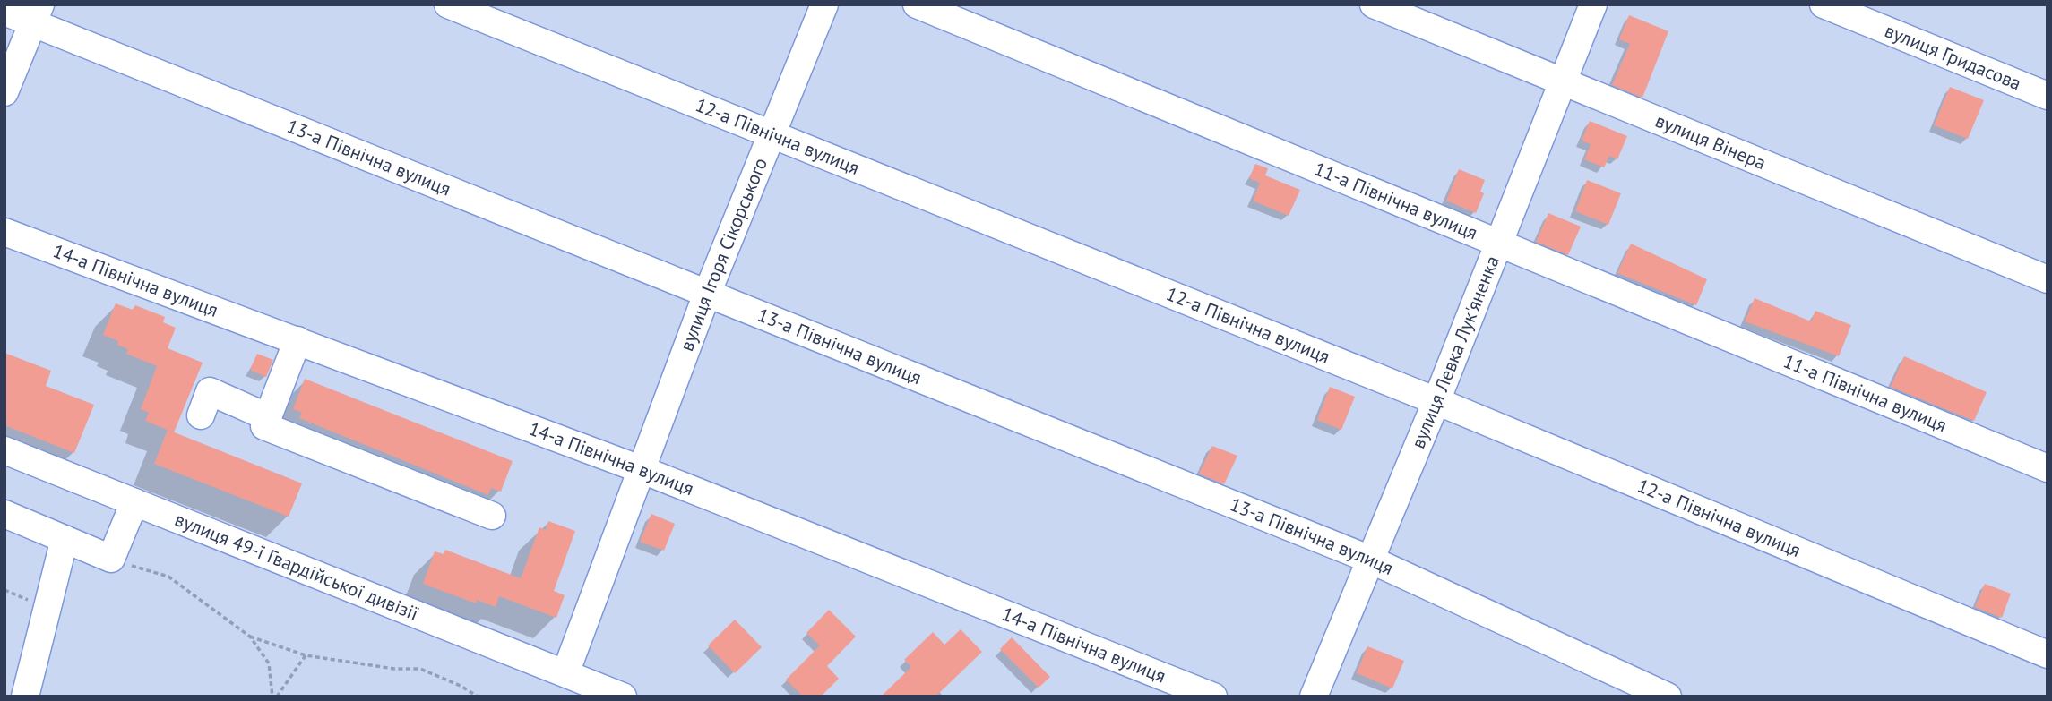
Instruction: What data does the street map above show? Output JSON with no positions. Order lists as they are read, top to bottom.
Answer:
{
  "streets": {
    "street": [
      "вулиця Гридасова",
      "12-а Північна вулиця",
      "вулиця Вінера",
      "13-а Північна вулиця",
      "11-а Північна вулиця",
      "вулиця Ігоря Сікорського",
      "14-а Північна вулиця",
      "вулиця Левка Лук'яненка",
      "вулиця 49-ї Гвардійської дивізії"
    ]
  },
  "crossings": [
    ["12-а Північна вулиця", "вулиця Ігоря Сікорського"],
    ["12-а Північна вулиця", "вулиця Левка Лук'яненка"],
    ["вулиця Вінера", "вулиця Левка Лук'яненка"],
    ["13-а Північна вулиця", "вулиця Ігоря Сікорського"],
    ["13-а Північна вулиця", "вулиця Левка Лук'яненка"],
    ["11-а Північна вулиця", "вулиця Левка Лук'яненка"],
    ["вулиця Ігоря Сікорського", "14-а Північна вулиця"],
    ["вулиця Ігоря Сікорського", "вулиця 49-ї Гвардійської дивізії"]
  ]
}
